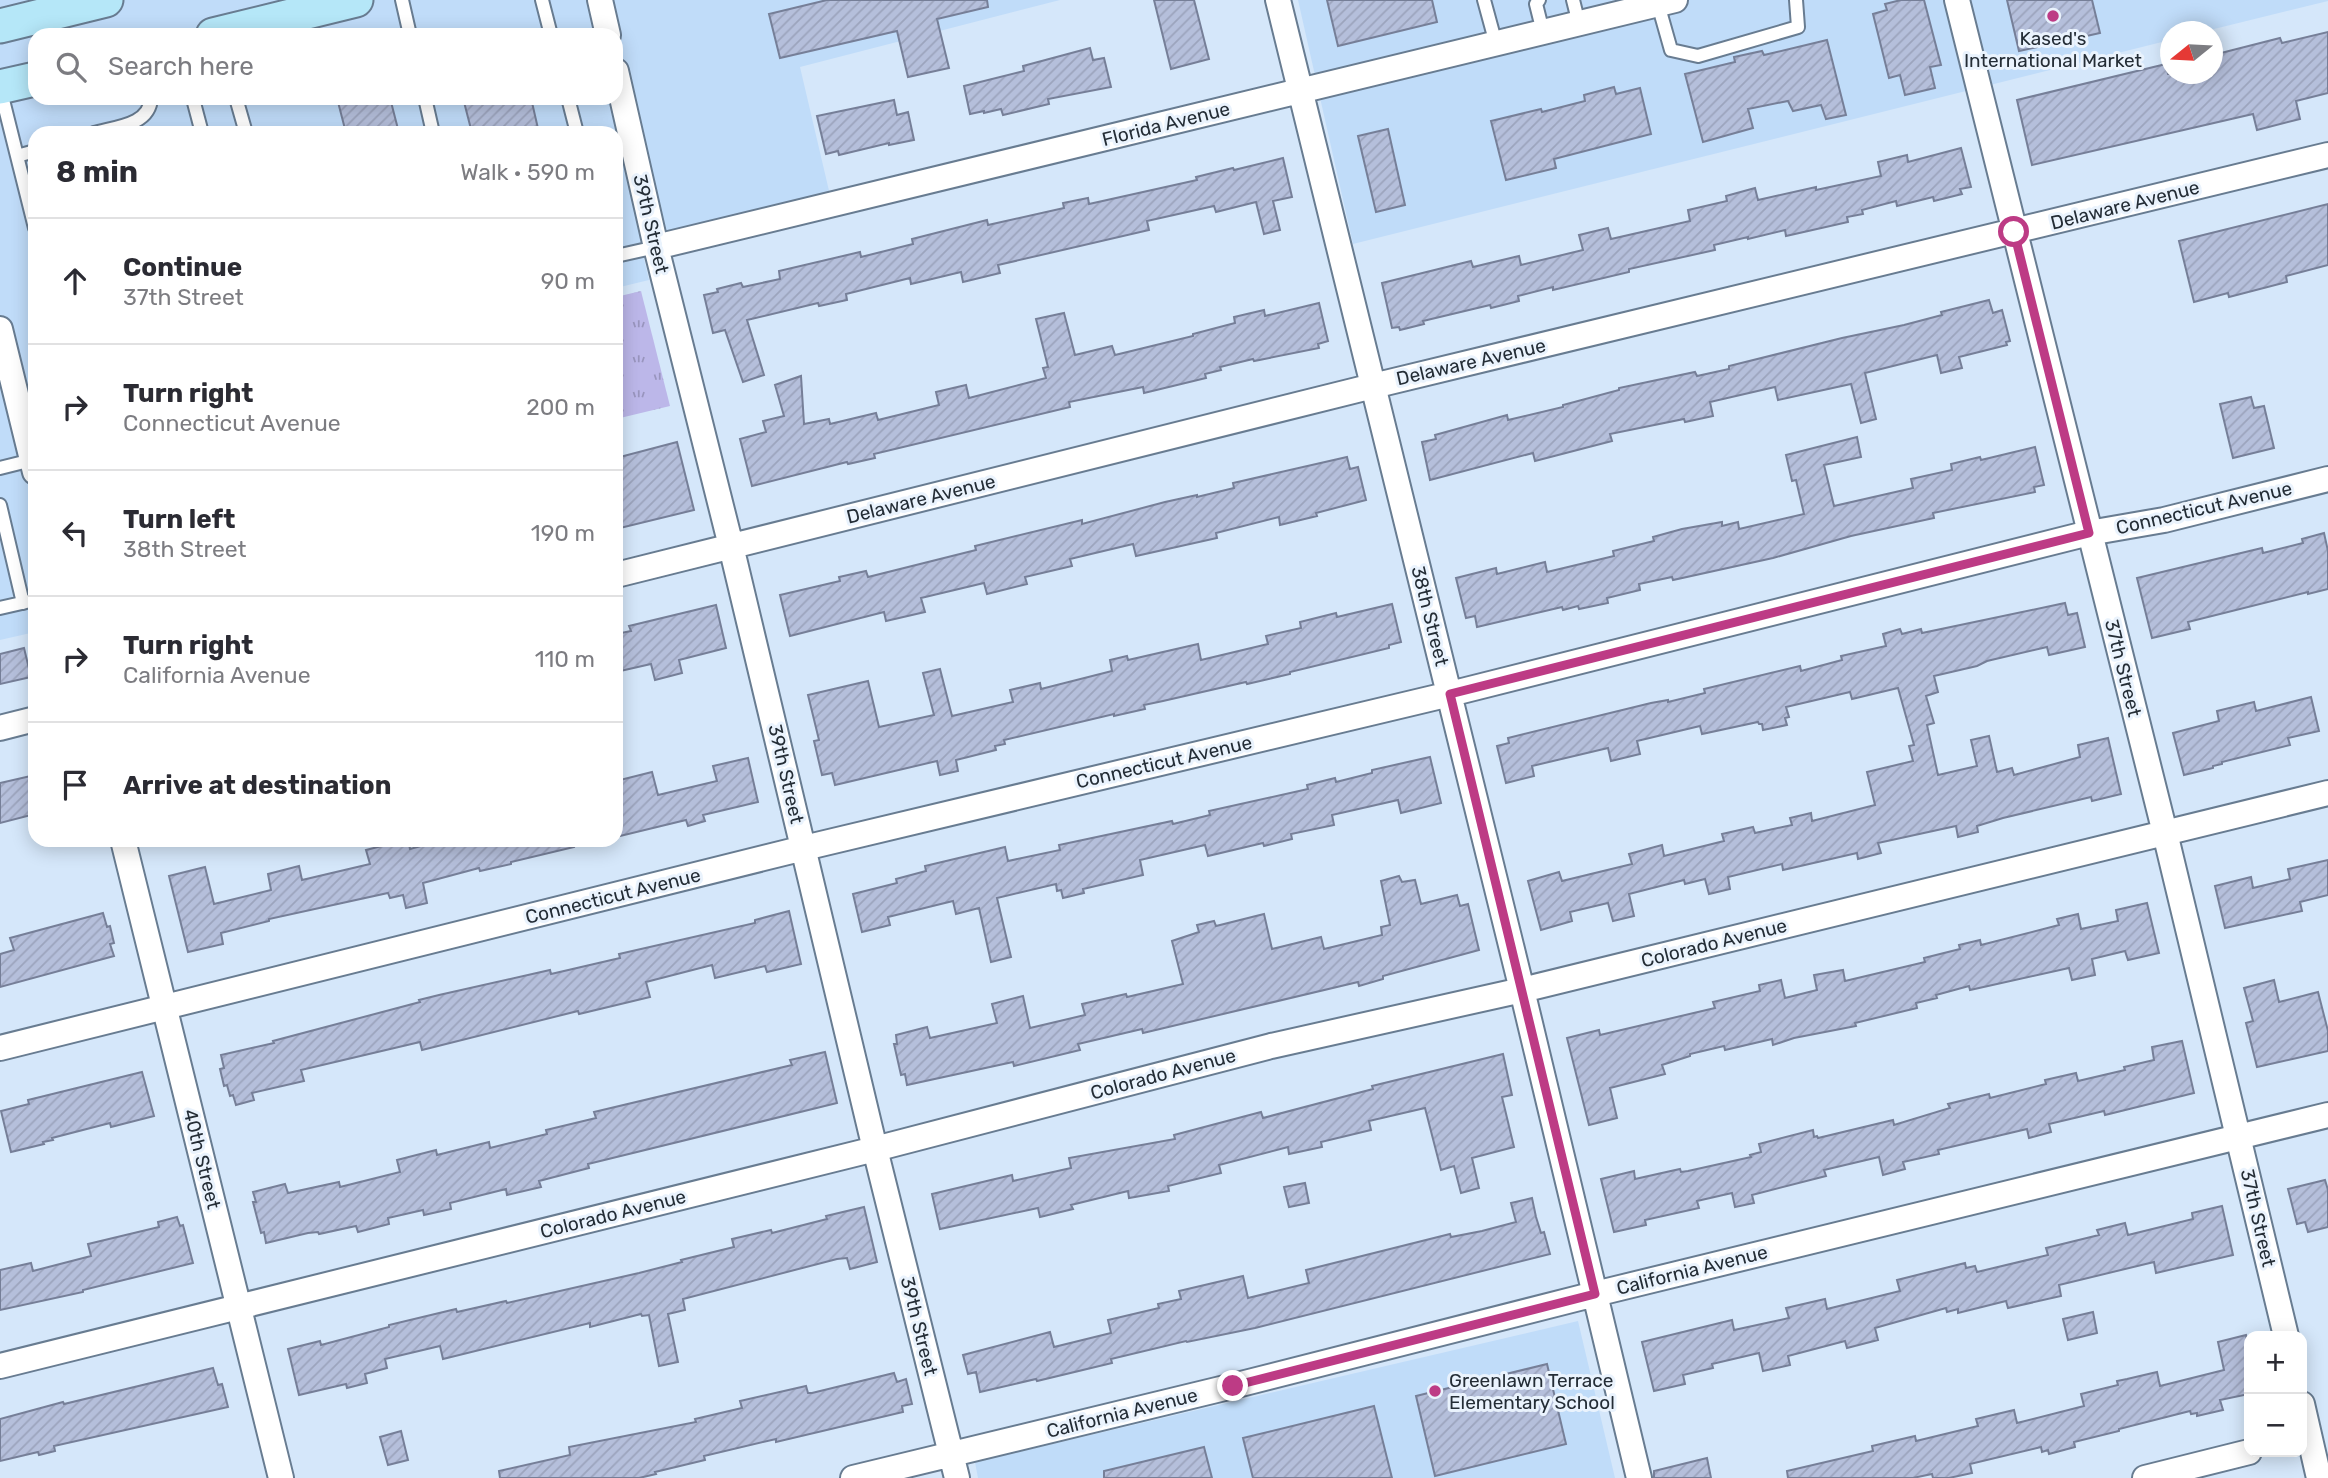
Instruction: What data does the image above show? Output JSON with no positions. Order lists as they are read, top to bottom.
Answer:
{
  "streets": {
    "street": [
      "Florida Avenue",
      "Delaware Avenue",
      "39th Street",
      "Connecticut Avenue",
      "38th Street",
      "37th Street",
      "Colorado Avenue",
      "40th Street",
      "California Avenue"
    ]
  },
  "crossings": [
    ["Florida Avenue", "39th Street"],
    ["Florida Avenue", "38th Street"],
    ["Delaware Avenue", "39th Street"],
    ["Delaware Avenue", "38th Street"],
    ["Delaware Avenue", "37th Street"],
    ["39th Street", "Connecticut Avenue"],
    ["39th Street", "Colorado Avenue"],
    ["39th Street", "California Avenue"],
    ["Connecticut Avenue", "38th Street"],
    ["Connecticut Avenue", "37th Street"],
    ["Connecticut Avenue", "40th Street"],
    ["38th Street", "Colorado Avenue"],
    ["38th Street", "California Avenue"],
    ["37th Street", "Colorado Avenue"],
    ["37th Street", "California Avenue"],
    ["Colorado Avenue", "40th Street"]
  ],
  "places": ["Kased's International Market", "Greenlawn Terrace Elementary School"],
  "north": "left",
  "page": {
    "search": "Search here",
    "heading": ["8 min", "Walk · 590 m"],
    "list": [
      ["Continue", "37th Street", "90 m"],
      ["Turn right", "Connecticut Avenue", "200 m"],
      ["Turn left", "38th Street", "190 m"],
      ["Turn right", "California Avenue", "110 m"],
      "Arrive at destination"
    ],
    "map_buttons": ["+", "−"]
  }
}
